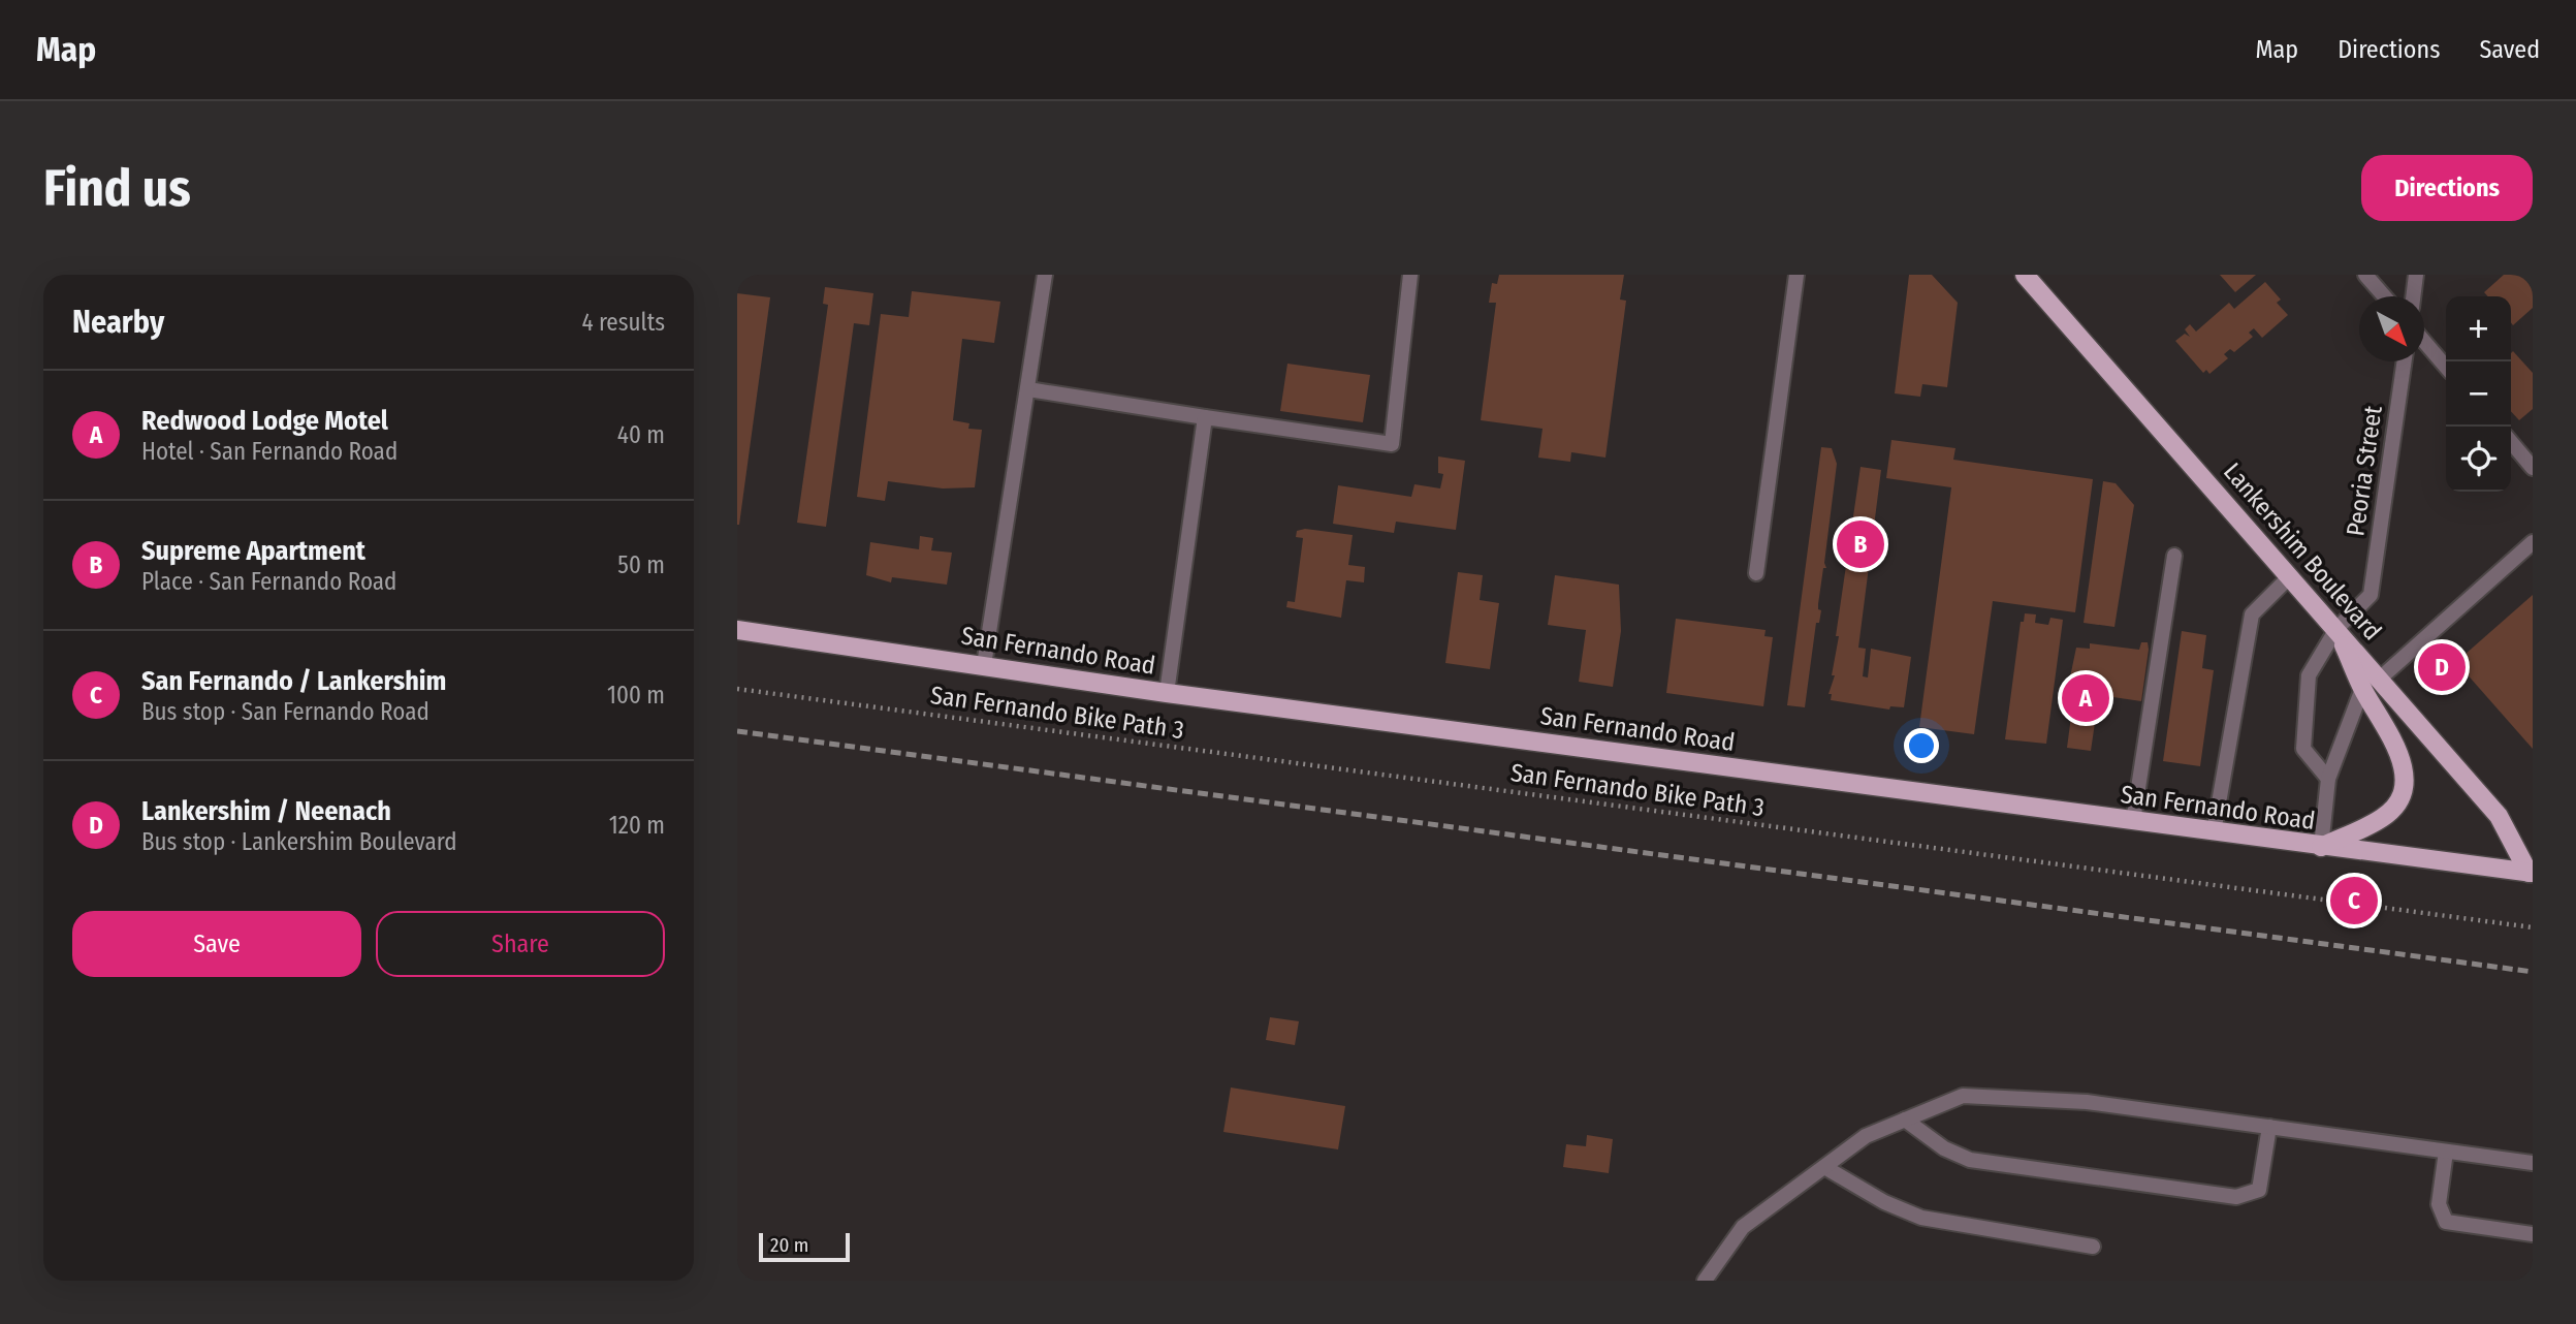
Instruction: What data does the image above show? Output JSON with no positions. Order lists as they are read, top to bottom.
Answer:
{
  "streets": {
    "main road": ["Lankershim Boulevard", "San Fernando Road"],
    "street": ["Peoria Street"],
    "path": ["San Fernando Bike Path 3"]
  },
  "crossings": [
    ["Peoria Street", "Lankershim Boulevard"],
    ["Lankershim Boulevard", "San Fernando Road"]
  ],
  "scale_bar": "20 m",
  "north": "bottom right",
  "page": {
    "header": "Map",
    "nav": ["Map", "Directions", "Saved"],
    "buttons": [
      "Directions",
      ["Save", "Share"]
    ],
    "title": "Find us",
    "heading": ["Nearby", "4 results"],
    "map_buttons": ["+", "−"],
    "list": [
      {
        "mark": "A",
        "name": "Redwood Lodge Motel",
        "note": "Hotel · San Fernando Road",
        "value": "40 m"
      },
      {
        "mark": "B",
        "name": "Supreme Apartment",
        "note": "Place · San Fernando Road",
        "value": "50 m"
      },
      {
        "mark": "C",
        "name": "San Fernando / Lankershim",
        "note": "Bus stop · San Fernando Road",
        "value": "100 m"
      },
      {
        "mark": "D",
        "name": "Lankershim / Neenach",
        "note": "Bus stop · Lankershim Boulevard",
        "value": "120 m"
      }
    ],
    "pins": [
      "B",
      "D",
      "A",
      "C"
    ],
    "scale": "20 m"
  }
}
